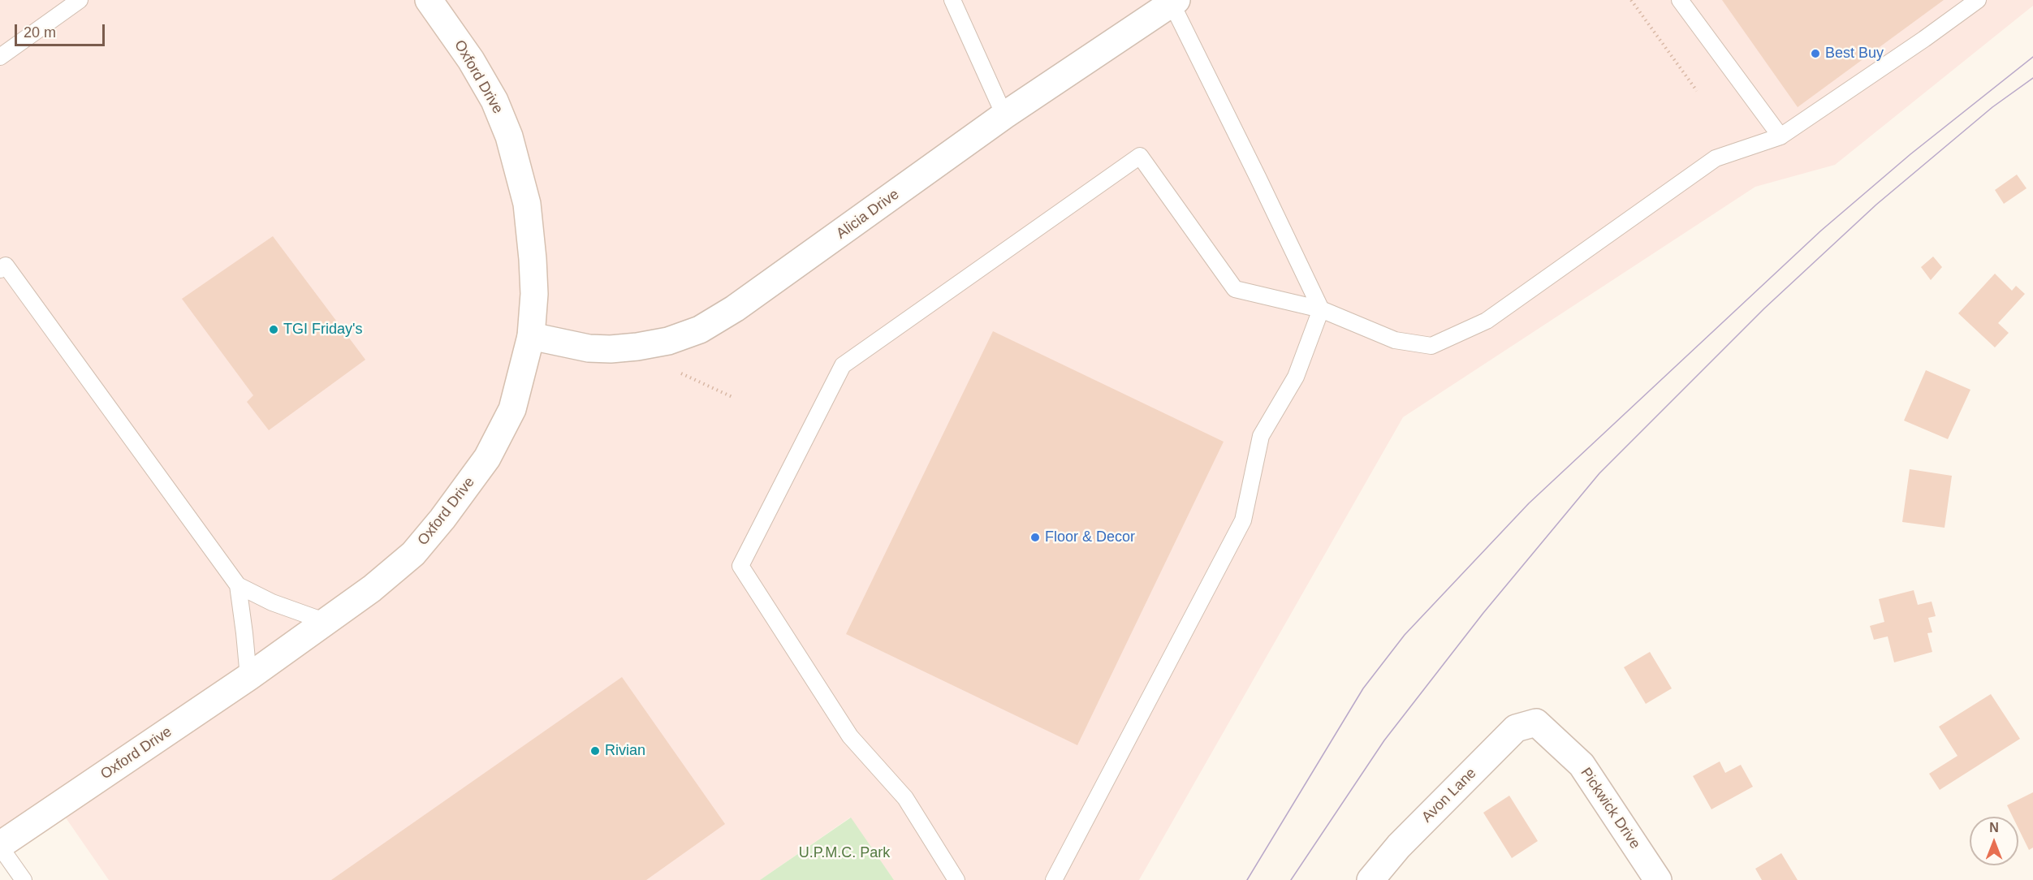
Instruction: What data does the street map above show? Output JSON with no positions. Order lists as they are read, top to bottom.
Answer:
{
  "streets": {
    "street": [
      "Oxford Drive",
      "Alicia Drive",
      "Avon Lane",
      "Pickwick Drive"
    ]
  },
  "crossings": [
    ["Oxford Drive", "Alicia Drive"],
    ["Avon Lane", "Pickwick Drive"]
  ],
  "parks": ["U.P.M.C. Park"],
  "places": [
    "Best Buy",
    "TGI Friday's",
    "Floor & Decor",
    "Rivian"
  ],
  "scale_bar": "20 m",
  "north": "top"
}
